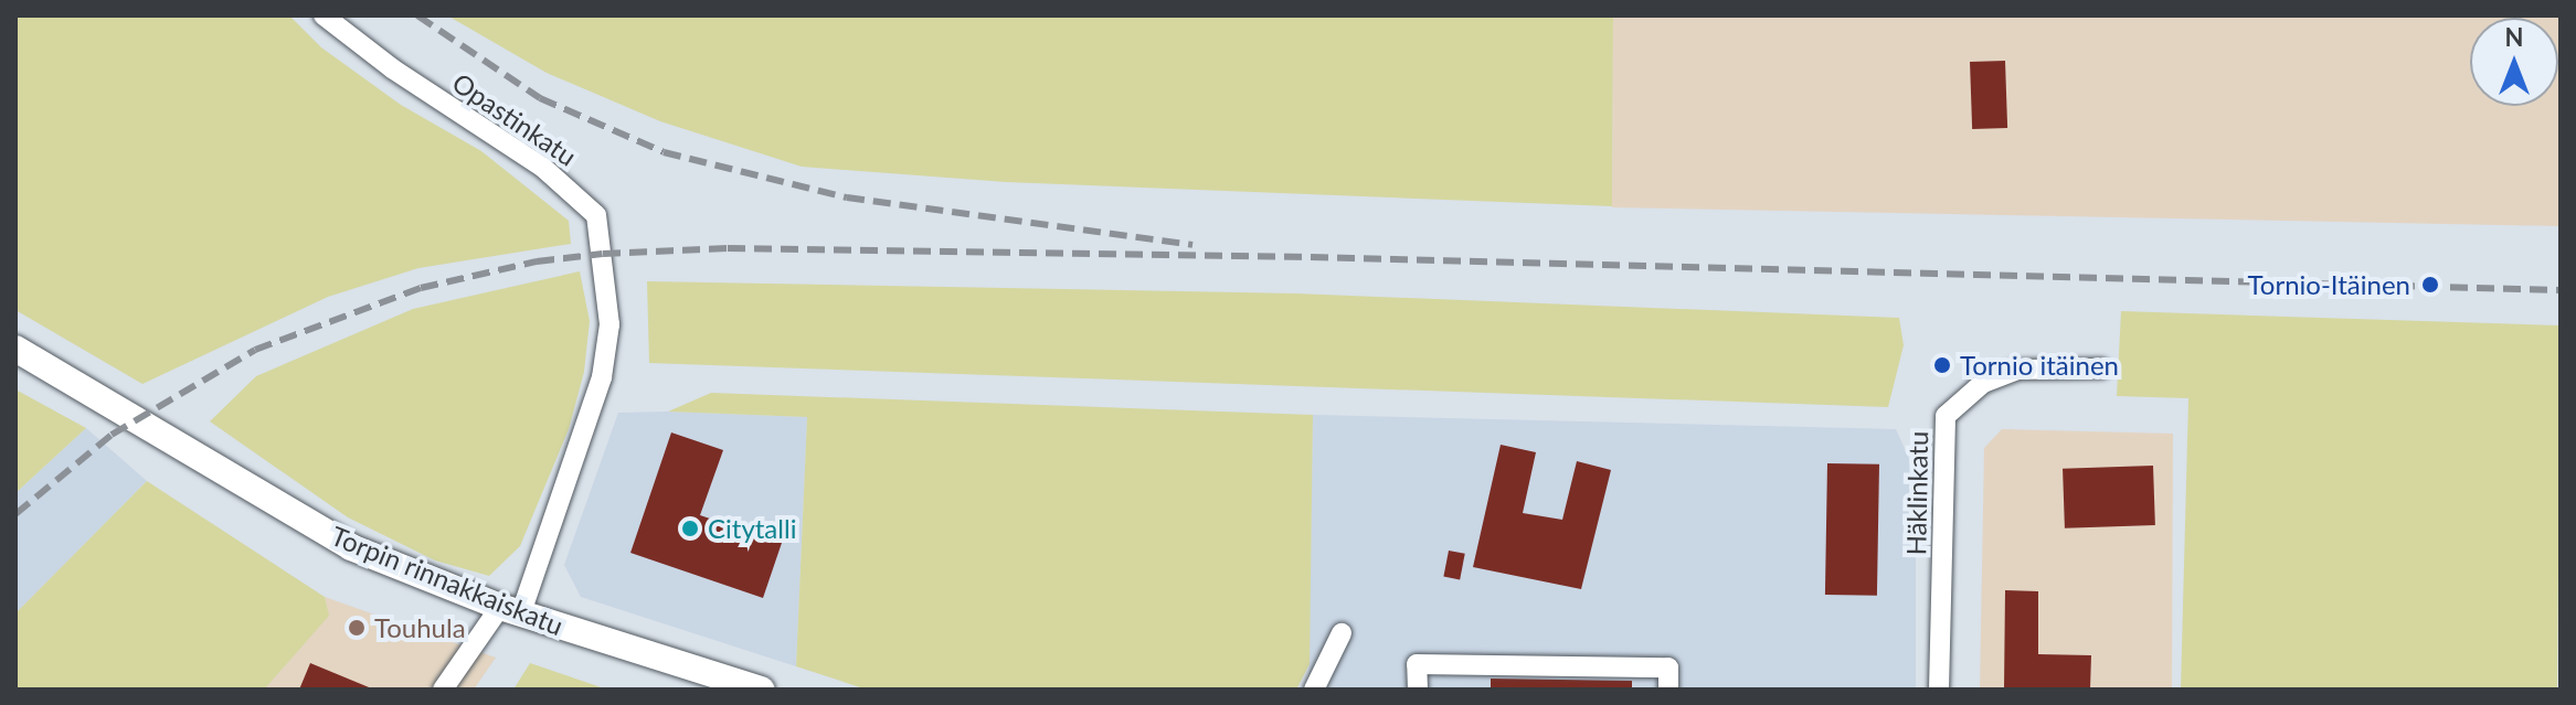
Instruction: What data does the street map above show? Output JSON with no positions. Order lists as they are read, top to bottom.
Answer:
{
  "streets": {
    "main road": ["Torpin rinnakkaiskatu"],
    "street": ["Opastinkatu", "Häklinkatu"]
  },
  "crossings": [
    ["Opastinkatu", "Torpin rinnakkaiskatu"]
  ],
  "places": [
    "Tornio-Itäinen",
    "Tornio itäinen",
    "Citytalli",
    "Touhula"
  ],
  "north": "top"
}
